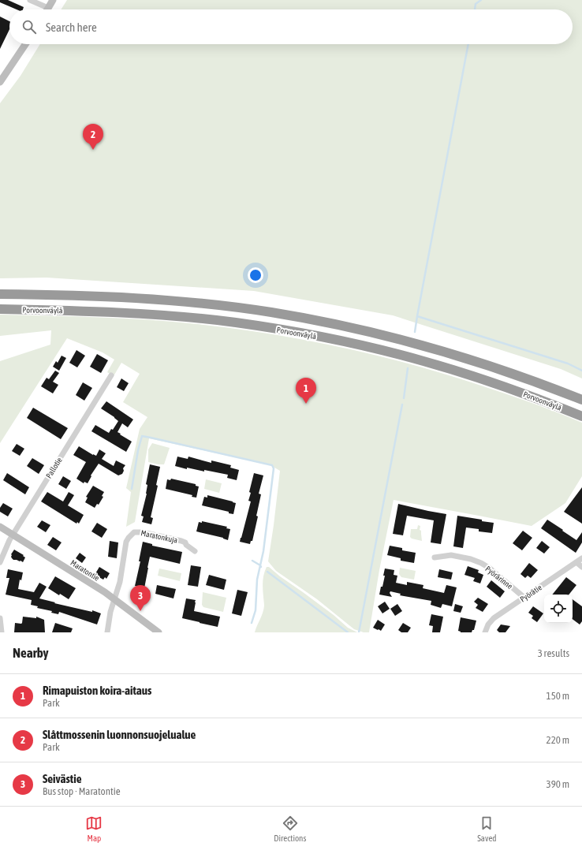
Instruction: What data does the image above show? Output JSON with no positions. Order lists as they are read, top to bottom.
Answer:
{
  "streets": {
    "highway": ["Porvoonväylä"],
    "main road": ["Maratontie"],
    "street": [
      "Pallotie",
      "Maratonkuja",
      "Pyörärinne",
      "Pyörätie"
    ]
  },
  "crossings": [
    ["Pallotie", "Maratontie"],
    ["Maratonkuja", "Maratontie"],
    ["Pyörärinne", "Pyörätie"]
  ],
  "page": {
    "search": "Search here",
    "pins": ["2", "1", "3"],
    "heading": ["Nearby", "3 results"],
    "list": [
      {
        "mark": "1",
        "name": "Rimapuiston koira-aitaus",
        "note": "Park",
        "value": "150 m"
      },
      {
        "mark": "2",
        "name": "Slåttmossenin luonnonsuojelualue",
        "note": "Park",
        "value": "220 m"
      },
      {
        "mark": "3",
        "name": "Seivästie",
        "note": "Bus stop · Maratontie",
        "value": "390 m"
      }
    ],
    "nav": ["Map", "Directions", "Saved"]
  }
}
